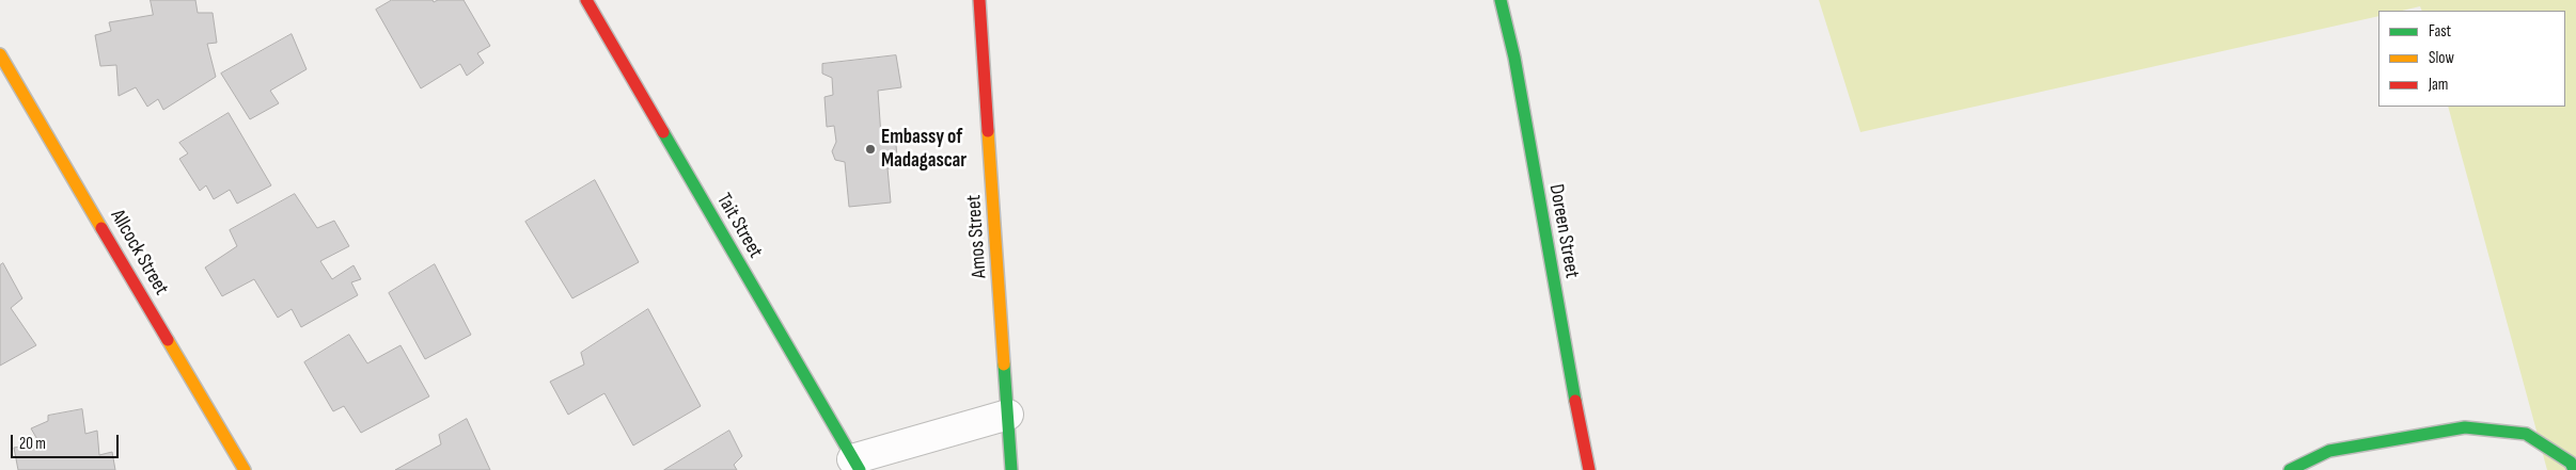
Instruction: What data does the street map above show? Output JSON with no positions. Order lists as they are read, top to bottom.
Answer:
{
  "streets": {
    "street": [
      "Tait Street",
      "Doreen Street",
      "Amos Street",
      "Allcock Street"
    ]
  },
  "places": ["Embassy of Madagascar"],
  "legend": ["Fast", "Slow", "Jam"],
  "scale_bar": "20 m"
}
